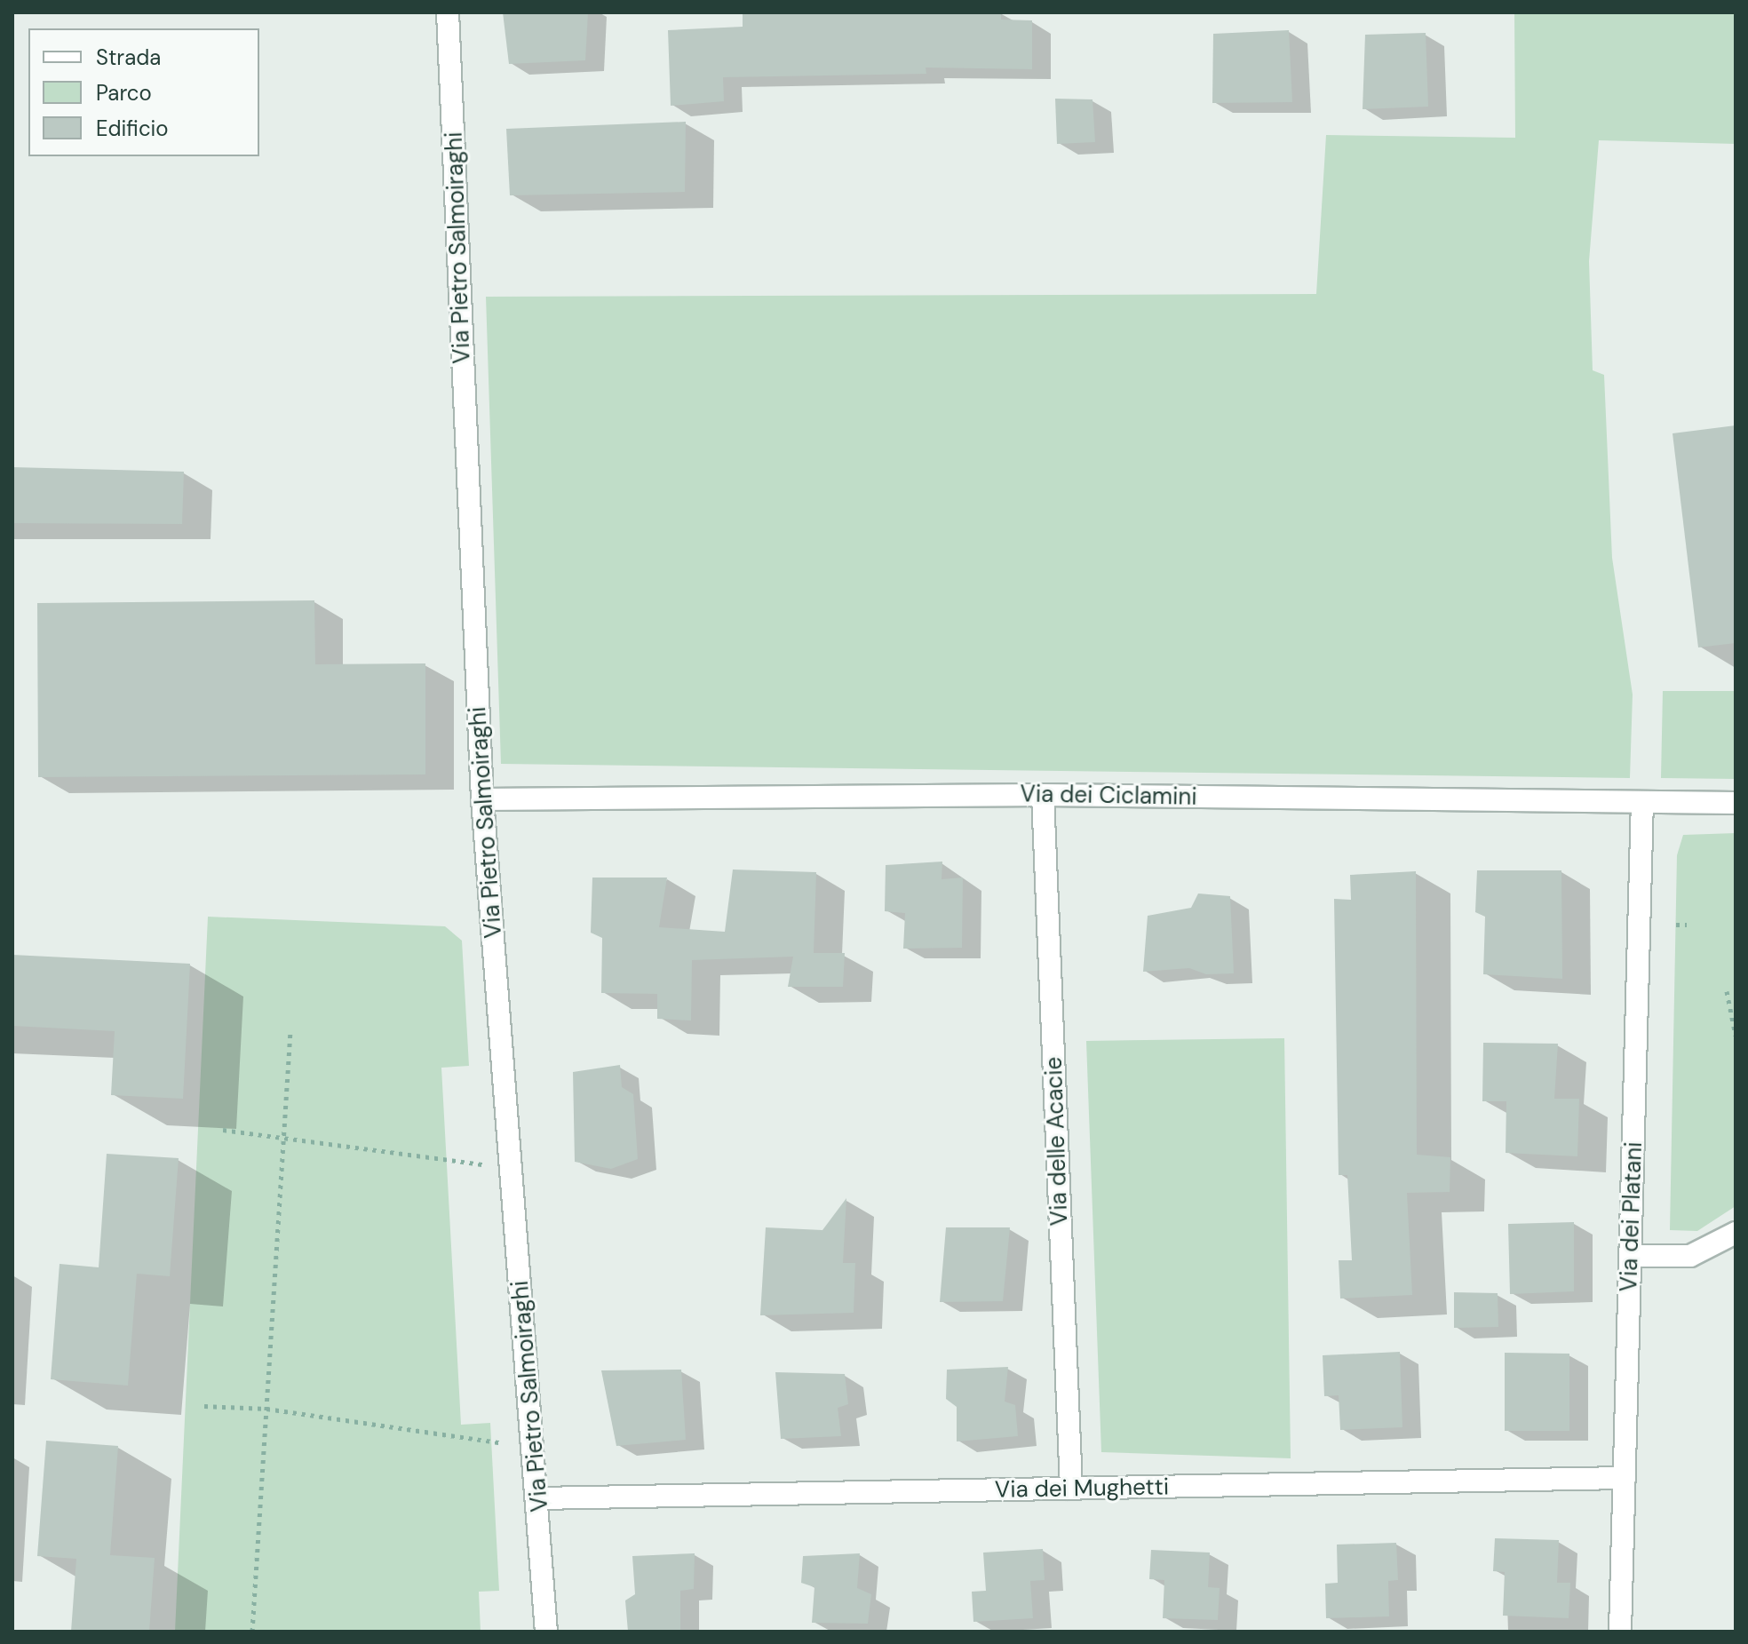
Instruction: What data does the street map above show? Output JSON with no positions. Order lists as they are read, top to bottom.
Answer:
{
  "streets": {
    "street": [
      "Via Pietro Salmoiraghi",
      "Via dei Ciclamini",
      "Via delle Acacie",
      "Via dei Platani",
      "Via dei Mughetti"
    ]
  },
  "crossings": [
    ["Via Pietro Salmoiraghi", "Via dei Ciclamini"],
    ["Via Pietro Salmoiraghi", "Via dei Mughetti"],
    ["Via dei Ciclamini", "Via delle Acacie"],
    ["Via dei Ciclamini", "Via dei Platani"],
    ["Via delle Acacie", "Via dei Mughetti"],
    ["Via dei Platani", "Via dei Mughetti"]
  ],
  "legend": ["Strada", "Parco", "Edificio"]
}
